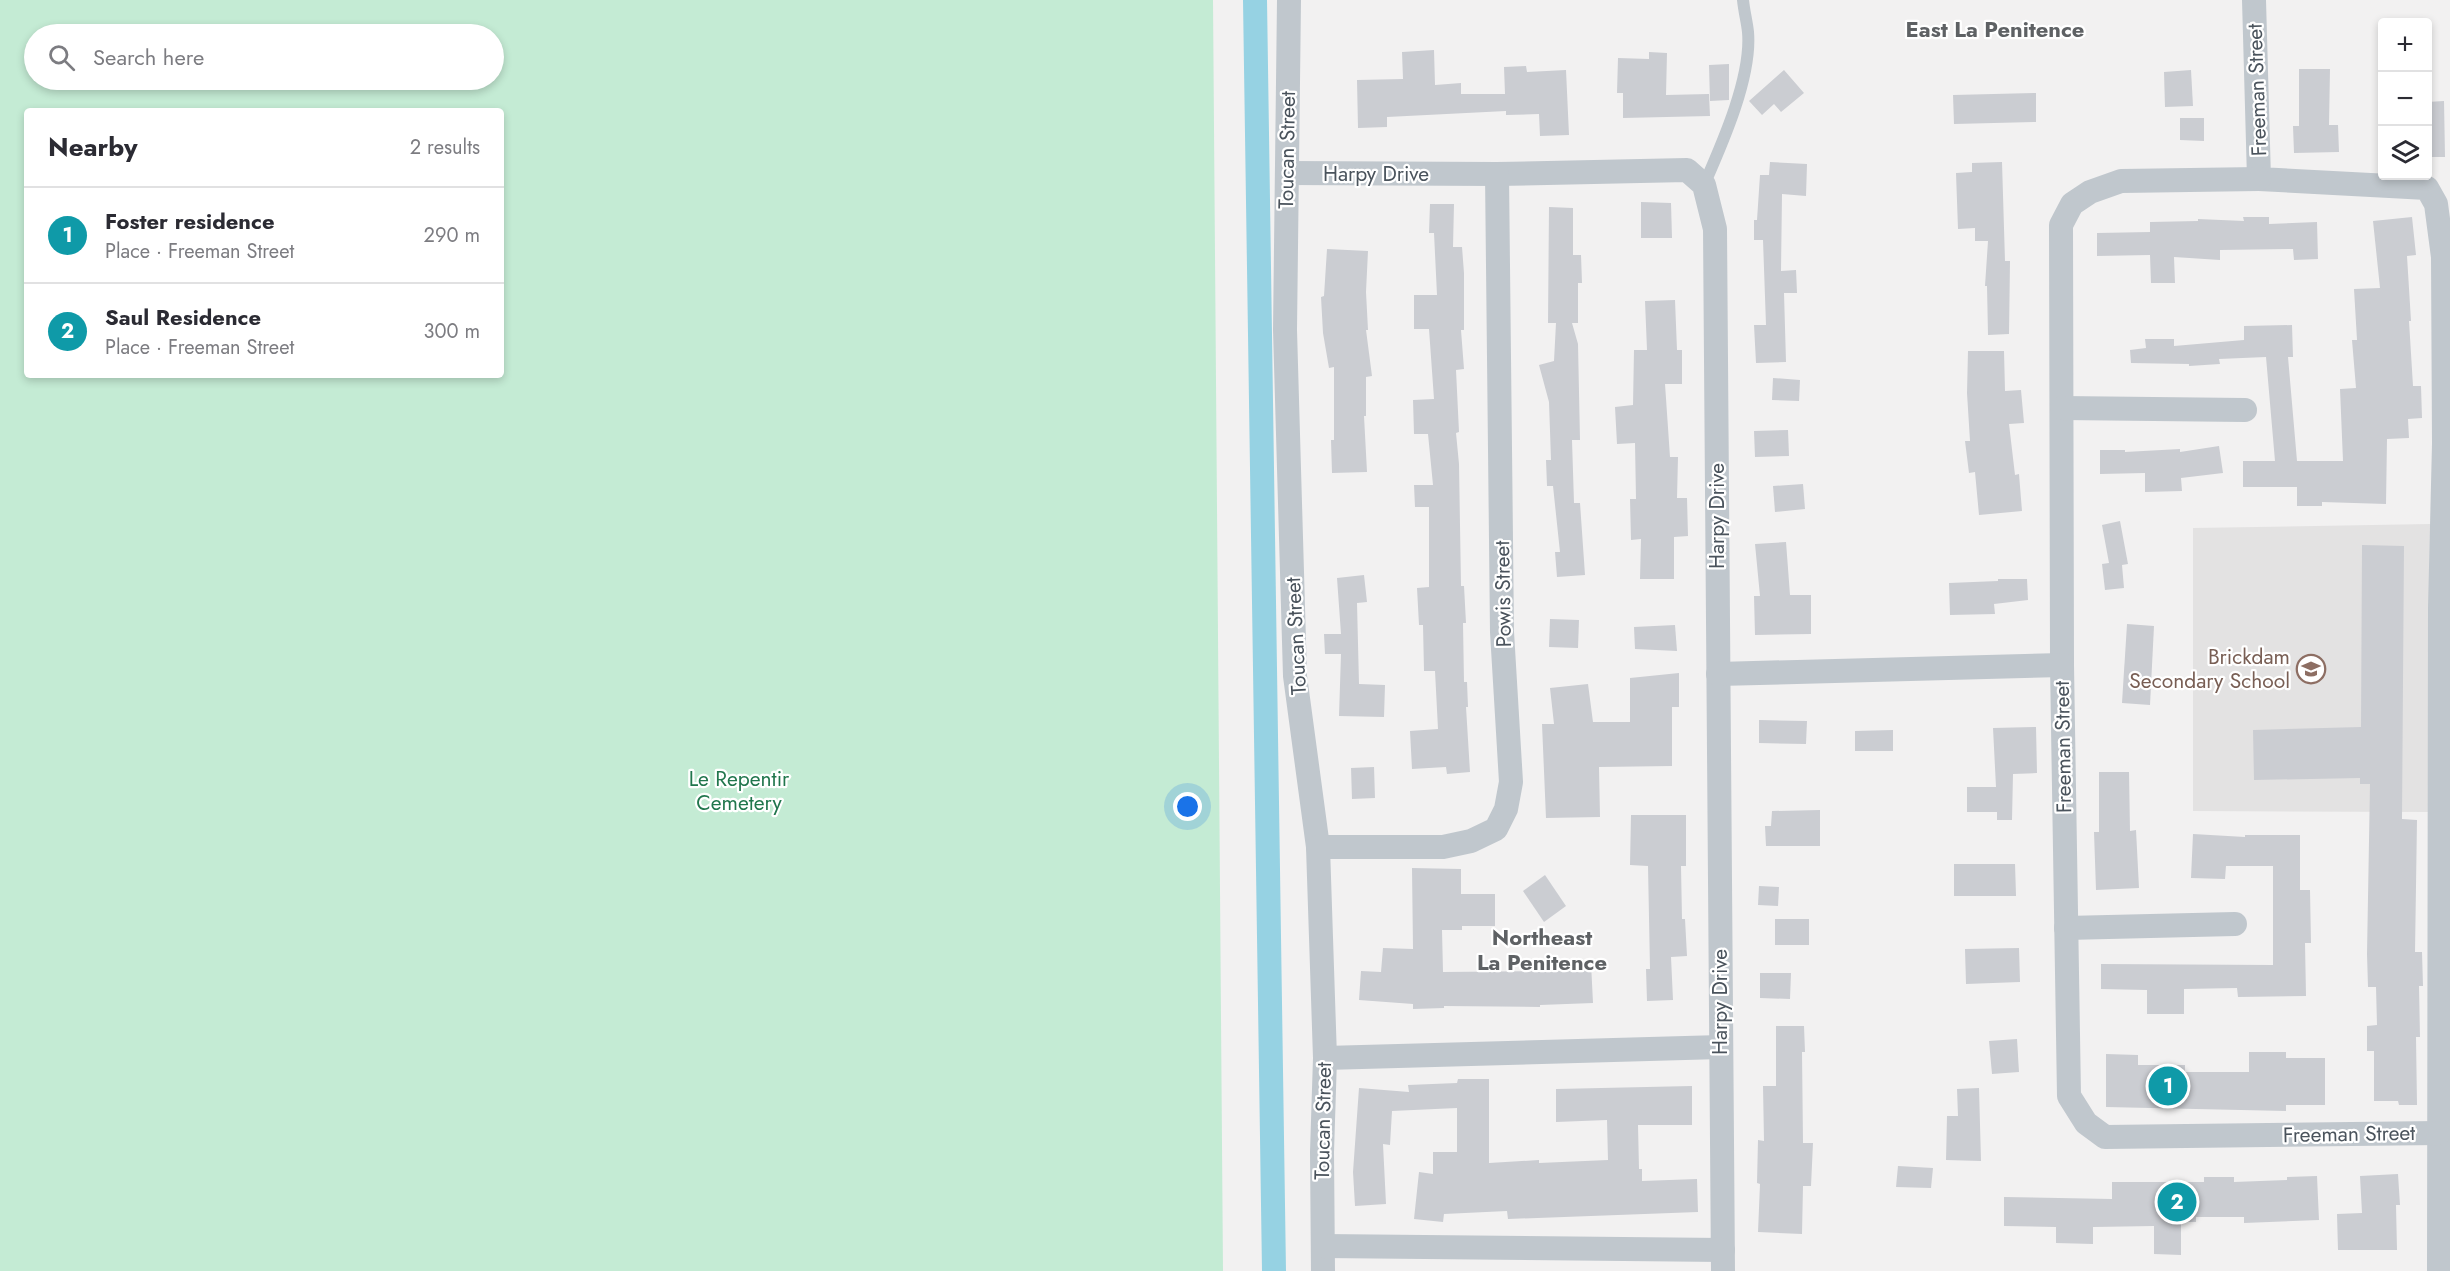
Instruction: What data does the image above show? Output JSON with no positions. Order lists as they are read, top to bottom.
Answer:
{
  "streets": {
    "street": [
      "Freeman Street",
      "Toucan Street",
      "Harpy Drive",
      "Powis Street"
    ]
  },
  "crossings": [
    ["Toucan Street", "Harpy Drive"],
    ["Toucan Street", "Powis Street"],
    ["Harpy Drive", "Powis Street"]
  ],
  "districts": ["East La Penitence", "Northeast La Penitence"],
  "parks": ["Le Repentir Cemetery"],
  "places": {
    "school or university": ["Brickdam Secondary School"]
  },
  "page": {
    "map_buttons": ["+", "−"],
    "search": "Search here",
    "heading": ["Nearby", "2 results"],
    "list": [
      {
        "mark": "1",
        "name": "Foster residence",
        "note": "Place · Freeman Street",
        "value": "290 m"
      },
      {
        "mark": "2",
        "name": "Saul Residence",
        "note": "Place · Freeman Street",
        "value": "300 m"
      }
    ],
    "pins": ["1", "2"]
  }
}
